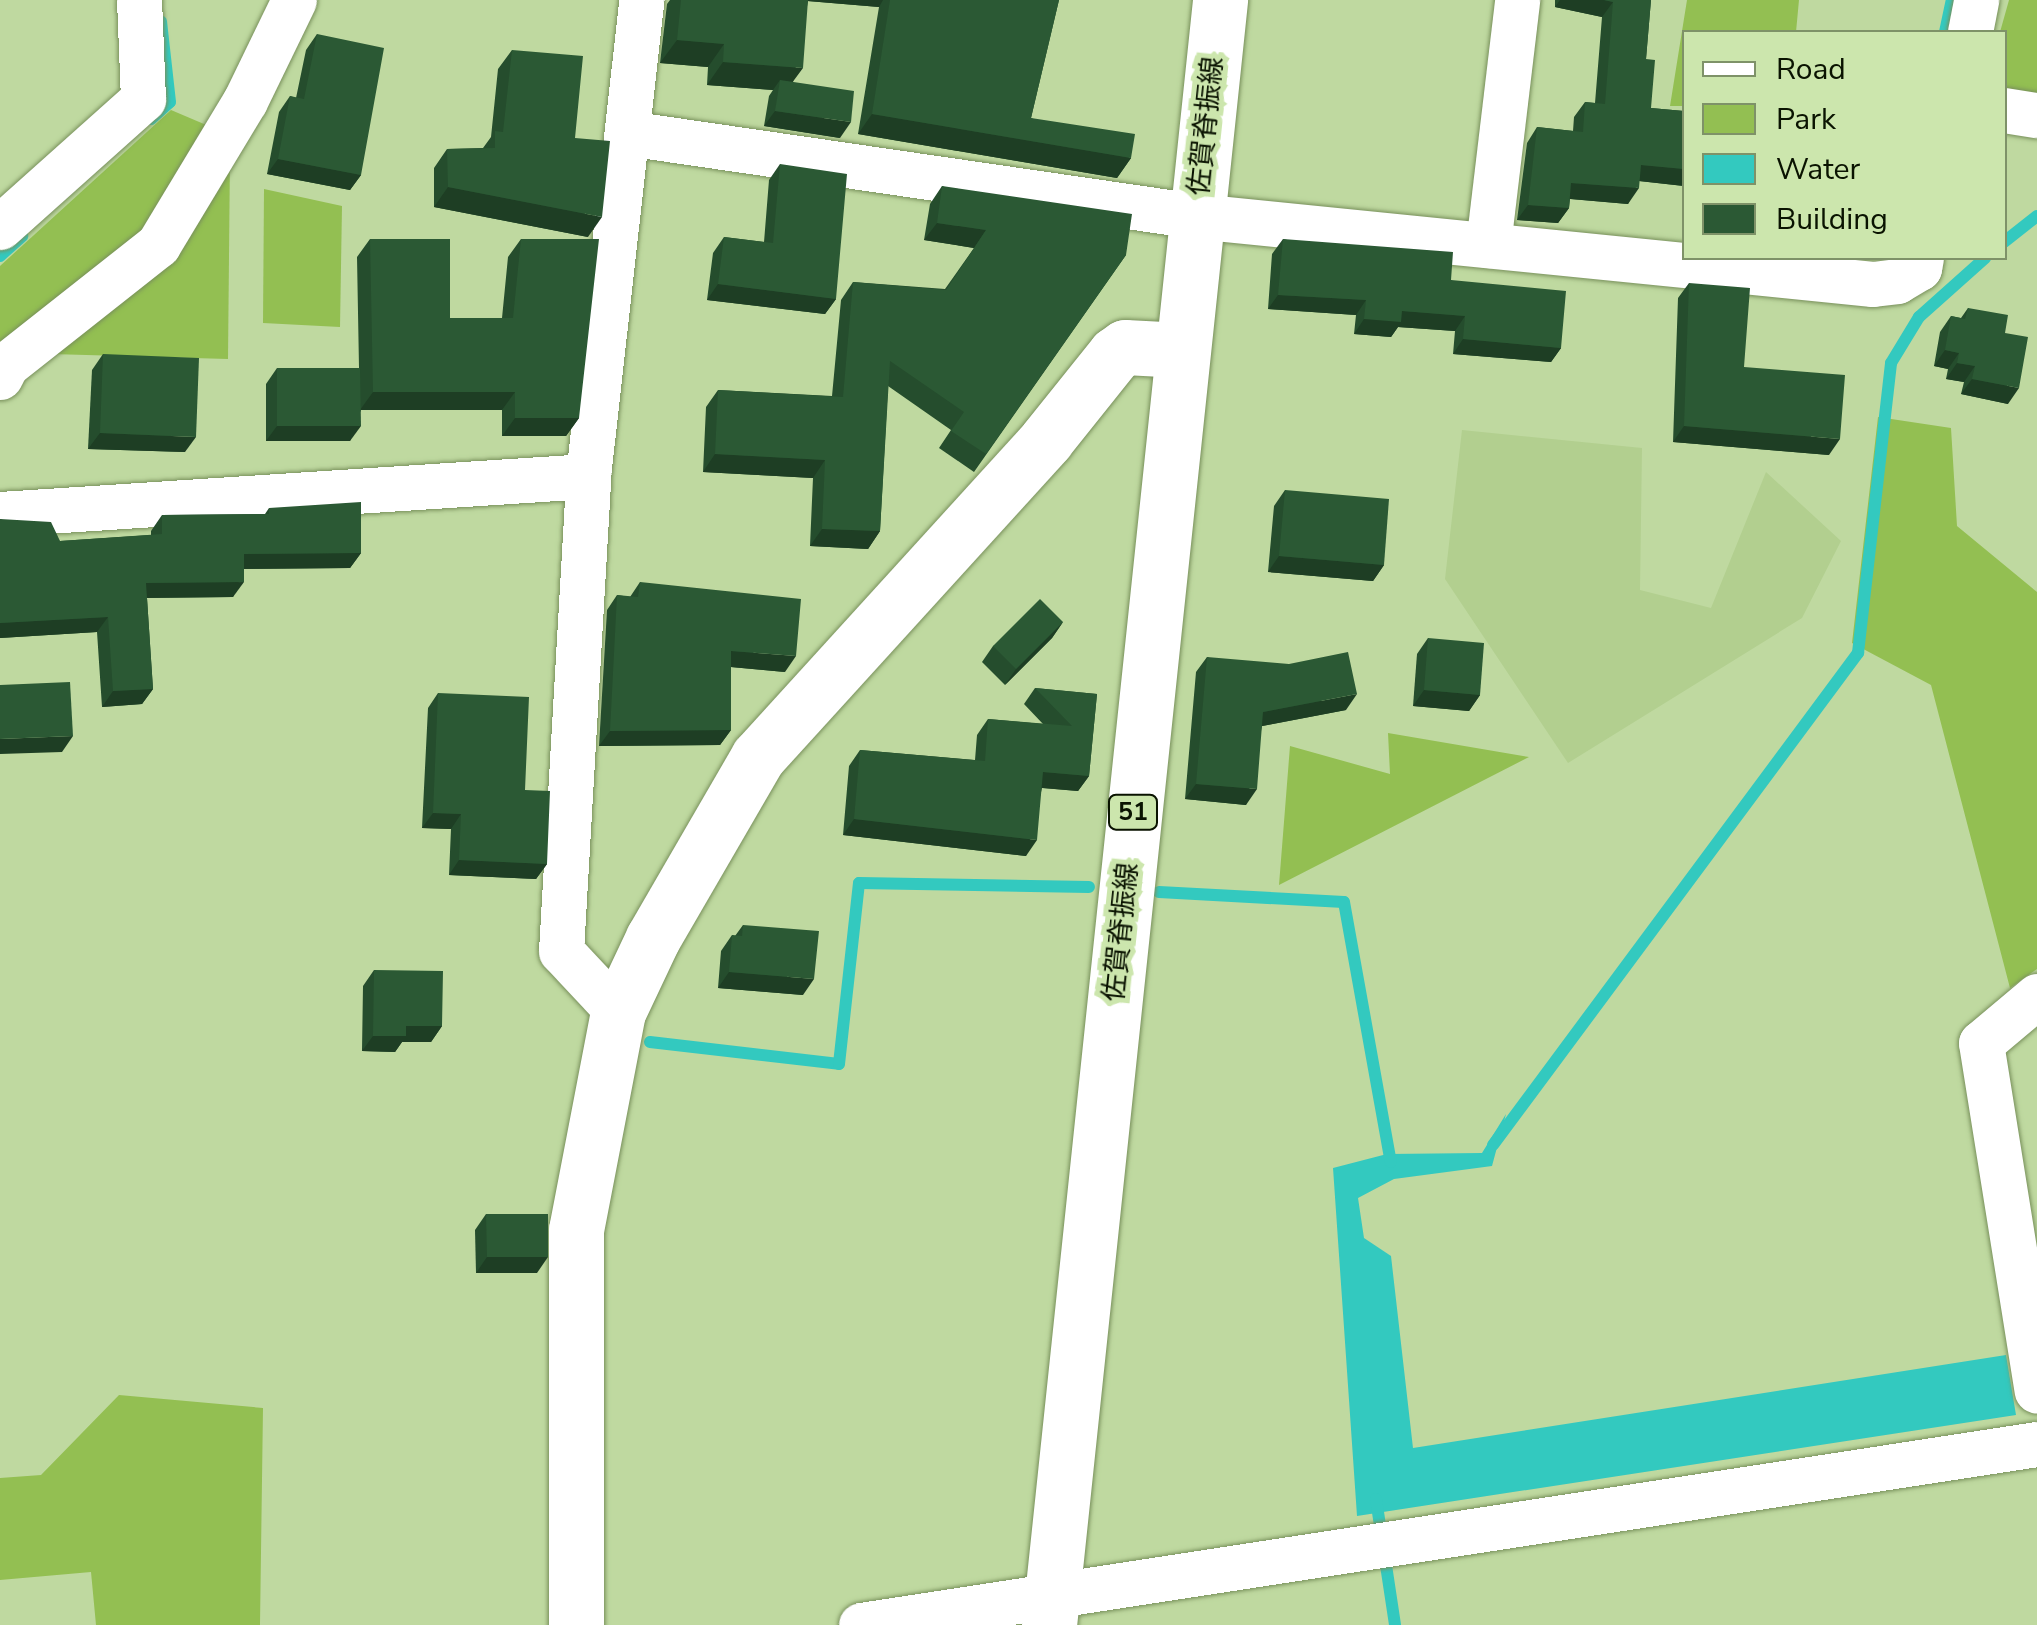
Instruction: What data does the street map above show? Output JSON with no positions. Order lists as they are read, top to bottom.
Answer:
{
  "streets": {
    "main road": ["佐賀脊振線", "51"]
  },
  "legend": [
    "Road",
    "Park",
    "Water",
    "Building"
  ]
}
